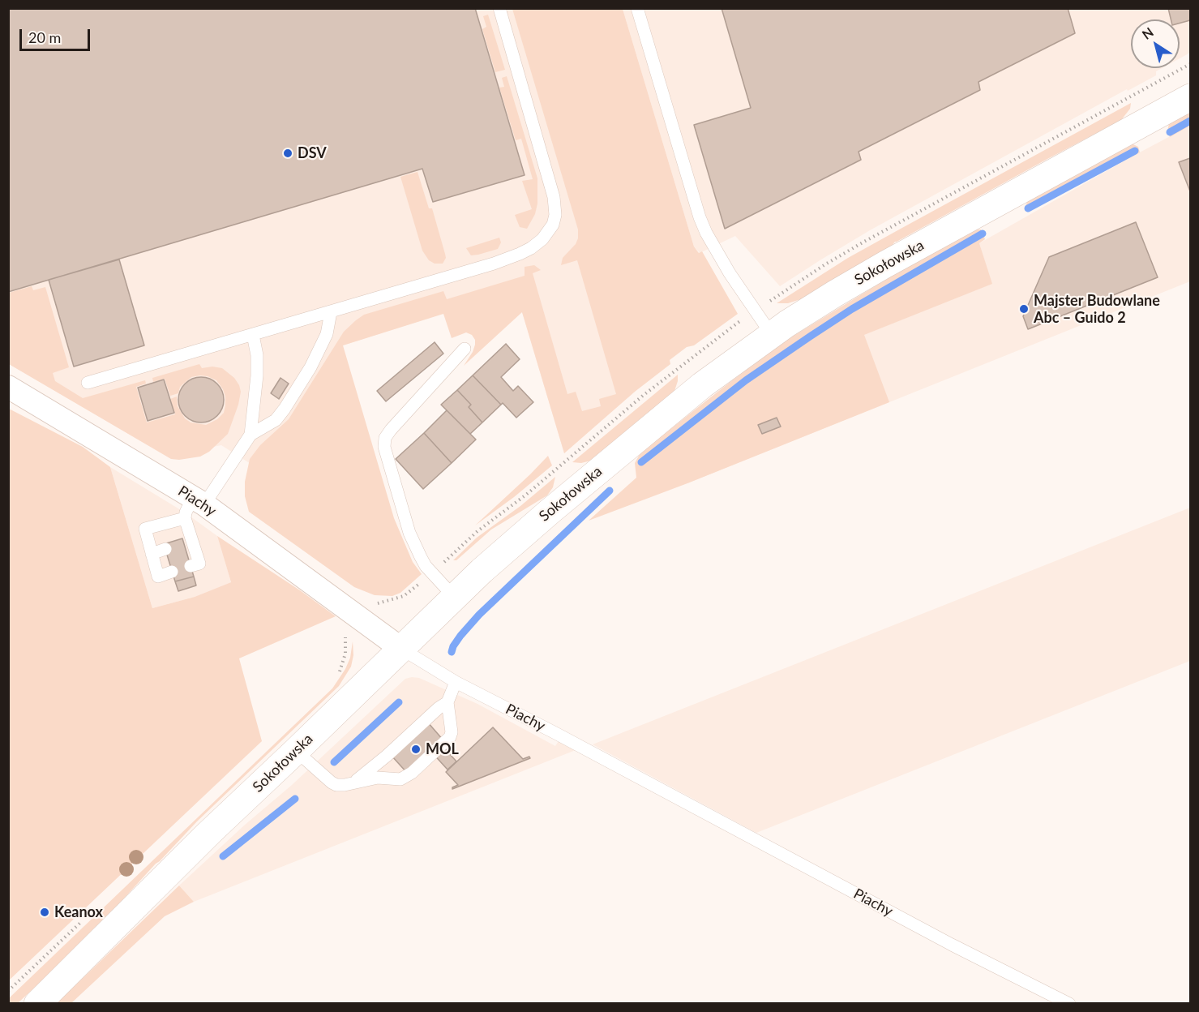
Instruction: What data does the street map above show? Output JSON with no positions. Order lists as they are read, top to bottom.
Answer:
{
  "streets": {
    "street": ["Sokołowska", "Piachy"]
  },
  "crossings": [
    ["Sokołowska", "Piachy"]
  ],
  "places": [
    "DSV",
    "Majster Budowlane Abc – Guido 2",
    "MOL",
    "Keanox"
  ],
  "scale_bar": "20 m",
  "north": "top left"
}
